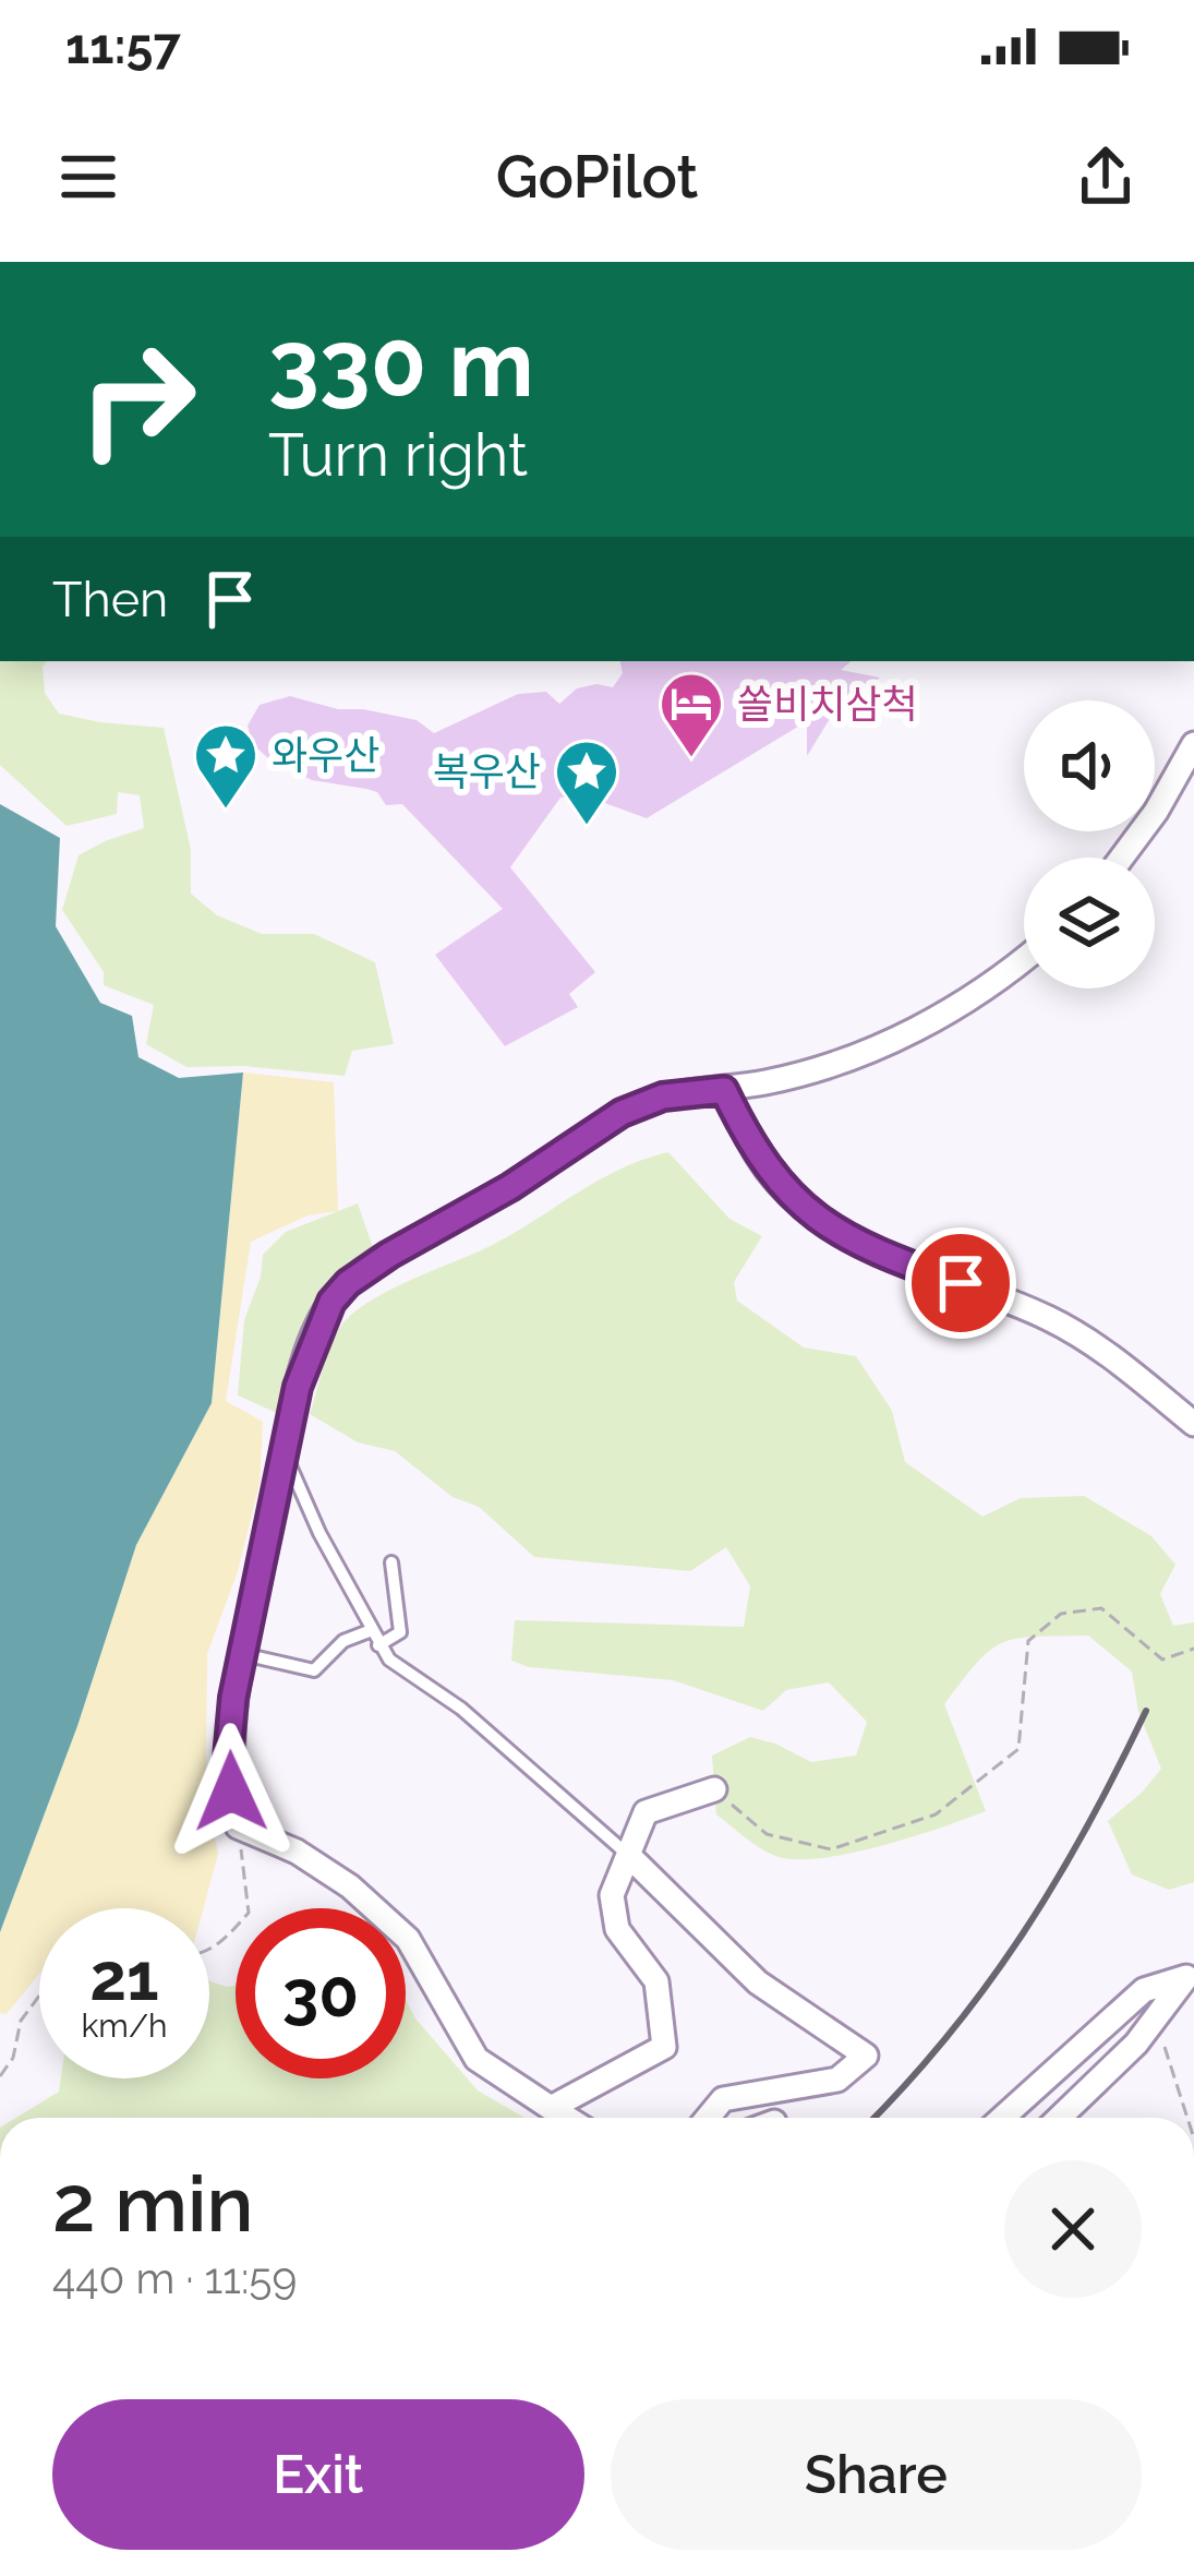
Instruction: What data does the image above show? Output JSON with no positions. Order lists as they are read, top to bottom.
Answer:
{
  "places": {
    "hotel": ["쏠비치삼척"],
    "place": ["와우산", "복우산"]
  },
  "page": {
    "status": "11:57",
    "header": "GoPilot",
    "turn": ["330 m", "Turn right"],
    "then": "Then",
    "speed": "21 km/h",
    "limit": "30",
    "heading": ["2 min", "440 m · 11:59"],
    "buttons": ["Exit", "Share"]
  }
}
